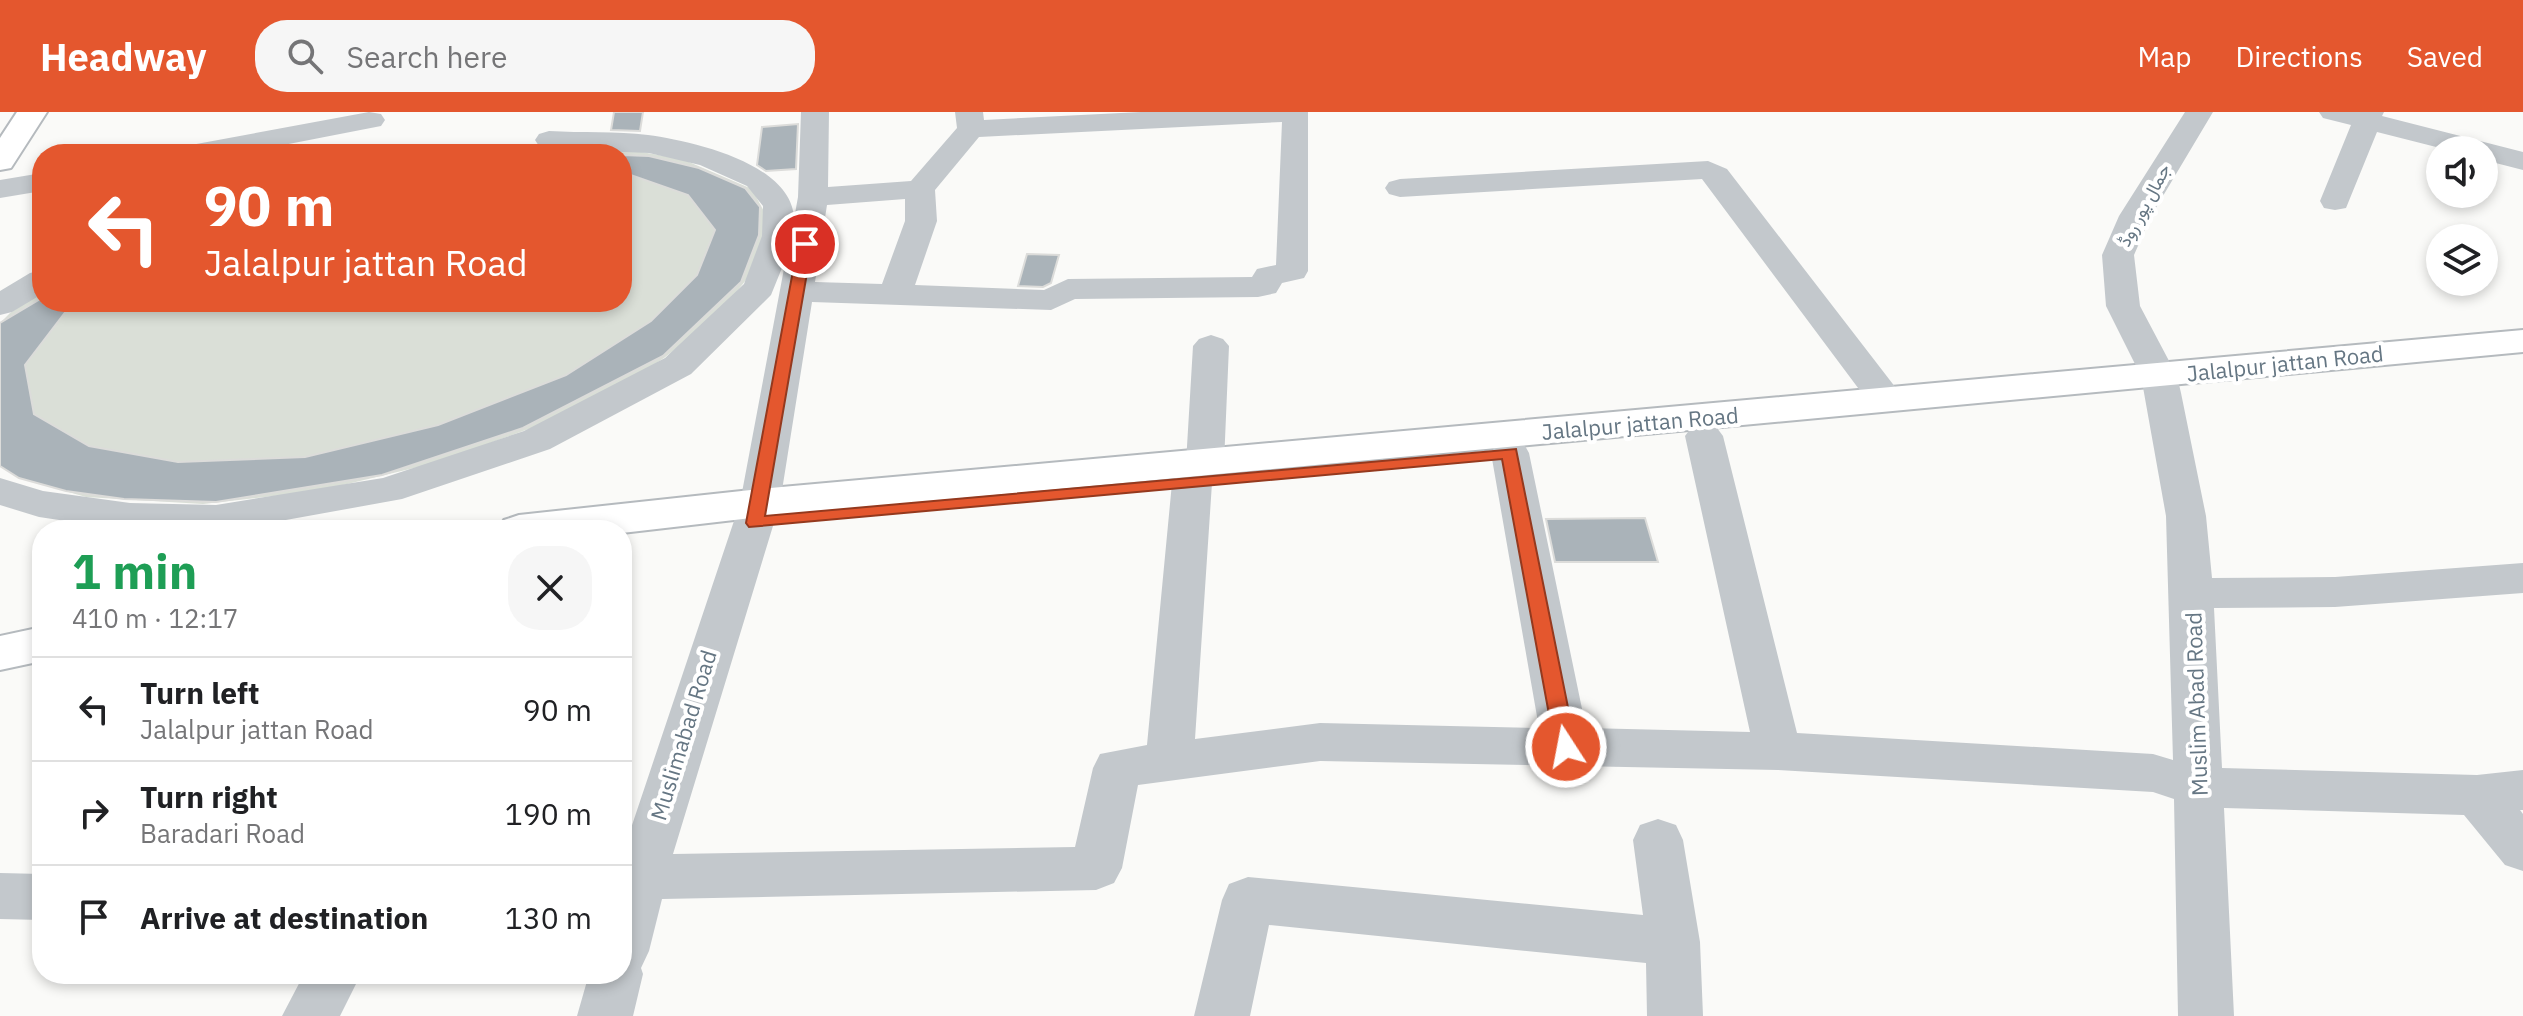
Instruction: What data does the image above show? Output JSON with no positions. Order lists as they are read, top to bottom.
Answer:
{
  "streets": {
    "main road": ["Jalalpur jattan Road"],
    "street": ["جمال پور روڈ", "Muslim Abad Road", "Muslimabad Road"]
  },
  "crossings": [
    ["جمال پور روڈ", "Jalalpur jattan Road"],
    ["جمال پور روڈ", "Muslim Abad Road"],
    ["Jalalpur jattan Road", "Muslim Abad Road"],
    ["Jalalpur jattan Road", "Muslimabad Road"]
  ],
  "page": {
    "header": "Headway",
    "search": "Search here",
    "nav": ["Map", "Directions", "Saved"],
    "turn": ["90 m", "Jalalpur jattan Road"],
    "heading": ["1 min", "410 m · 12:17"],
    "list": [
      {
        "name": "Turn left",
        "note": "Jalalpur jattan Road",
        "value": "90 m"
      },
      {
        "name": "Turn right",
        "note": "Baradari Road",
        "value": "190 m"
      },
      {
        "name": "Arrive at destination",
        "value": "130 m"
      }
    ]
  }
}
